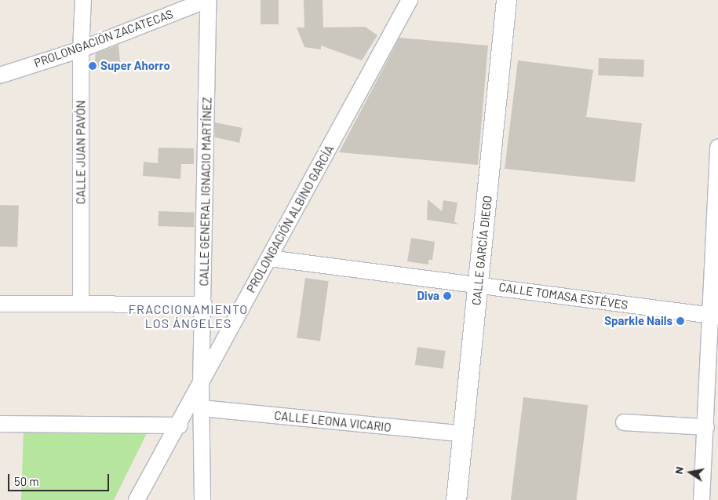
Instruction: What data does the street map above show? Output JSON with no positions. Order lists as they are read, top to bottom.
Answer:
{
  "streets": {
    "street": [
      "PROLONGACIÓN ZACATECAS",
      "CALLE JUAN PAVÓN",
      "CALLE GENERAL IGNACIO MARTÍNEZ",
      "PROLONGACIÓN ALBINO GARCÍA",
      "CALLE GARCÍA DIEGO",
      "CALLE TOMASA ESTÉVES",
      "CALLE LEONA VICARIO"
    ]
  },
  "crossings": [
    ["PROLONGACIÓN ZACATECAS", "CALLE JUAN PAVÓN"],
    ["PROLONGACIÓN ZACATECAS", "CALLE GENERAL IGNACIO MARTÍNEZ"],
    ["CALLE GENERAL IGNACIO MARTÍNEZ", "PROLONGACIÓN ALBINO GARCÍA"],
    ["CALLE GENERAL IGNACIO MARTÍNEZ", "CALLE LEONA VICARIO"],
    ["PROLONGACIÓN ALBINO GARCÍA", "CALLE TOMASA ESTÉVES"],
    ["CALLE GARCÍA DIEGO", "CALLE TOMASA ESTÉVES"],
    ["CALLE GARCÍA DIEGO", "CALLE LEONA VICARIO"]
  ],
  "districts": ["FRACCIONAMIENTO LOS ÁNGELES"],
  "places": ["Super Ahorro", "Diva", "Sparkle Nails"],
  "scale_bar": "50 m",
  "north": "left"
}
